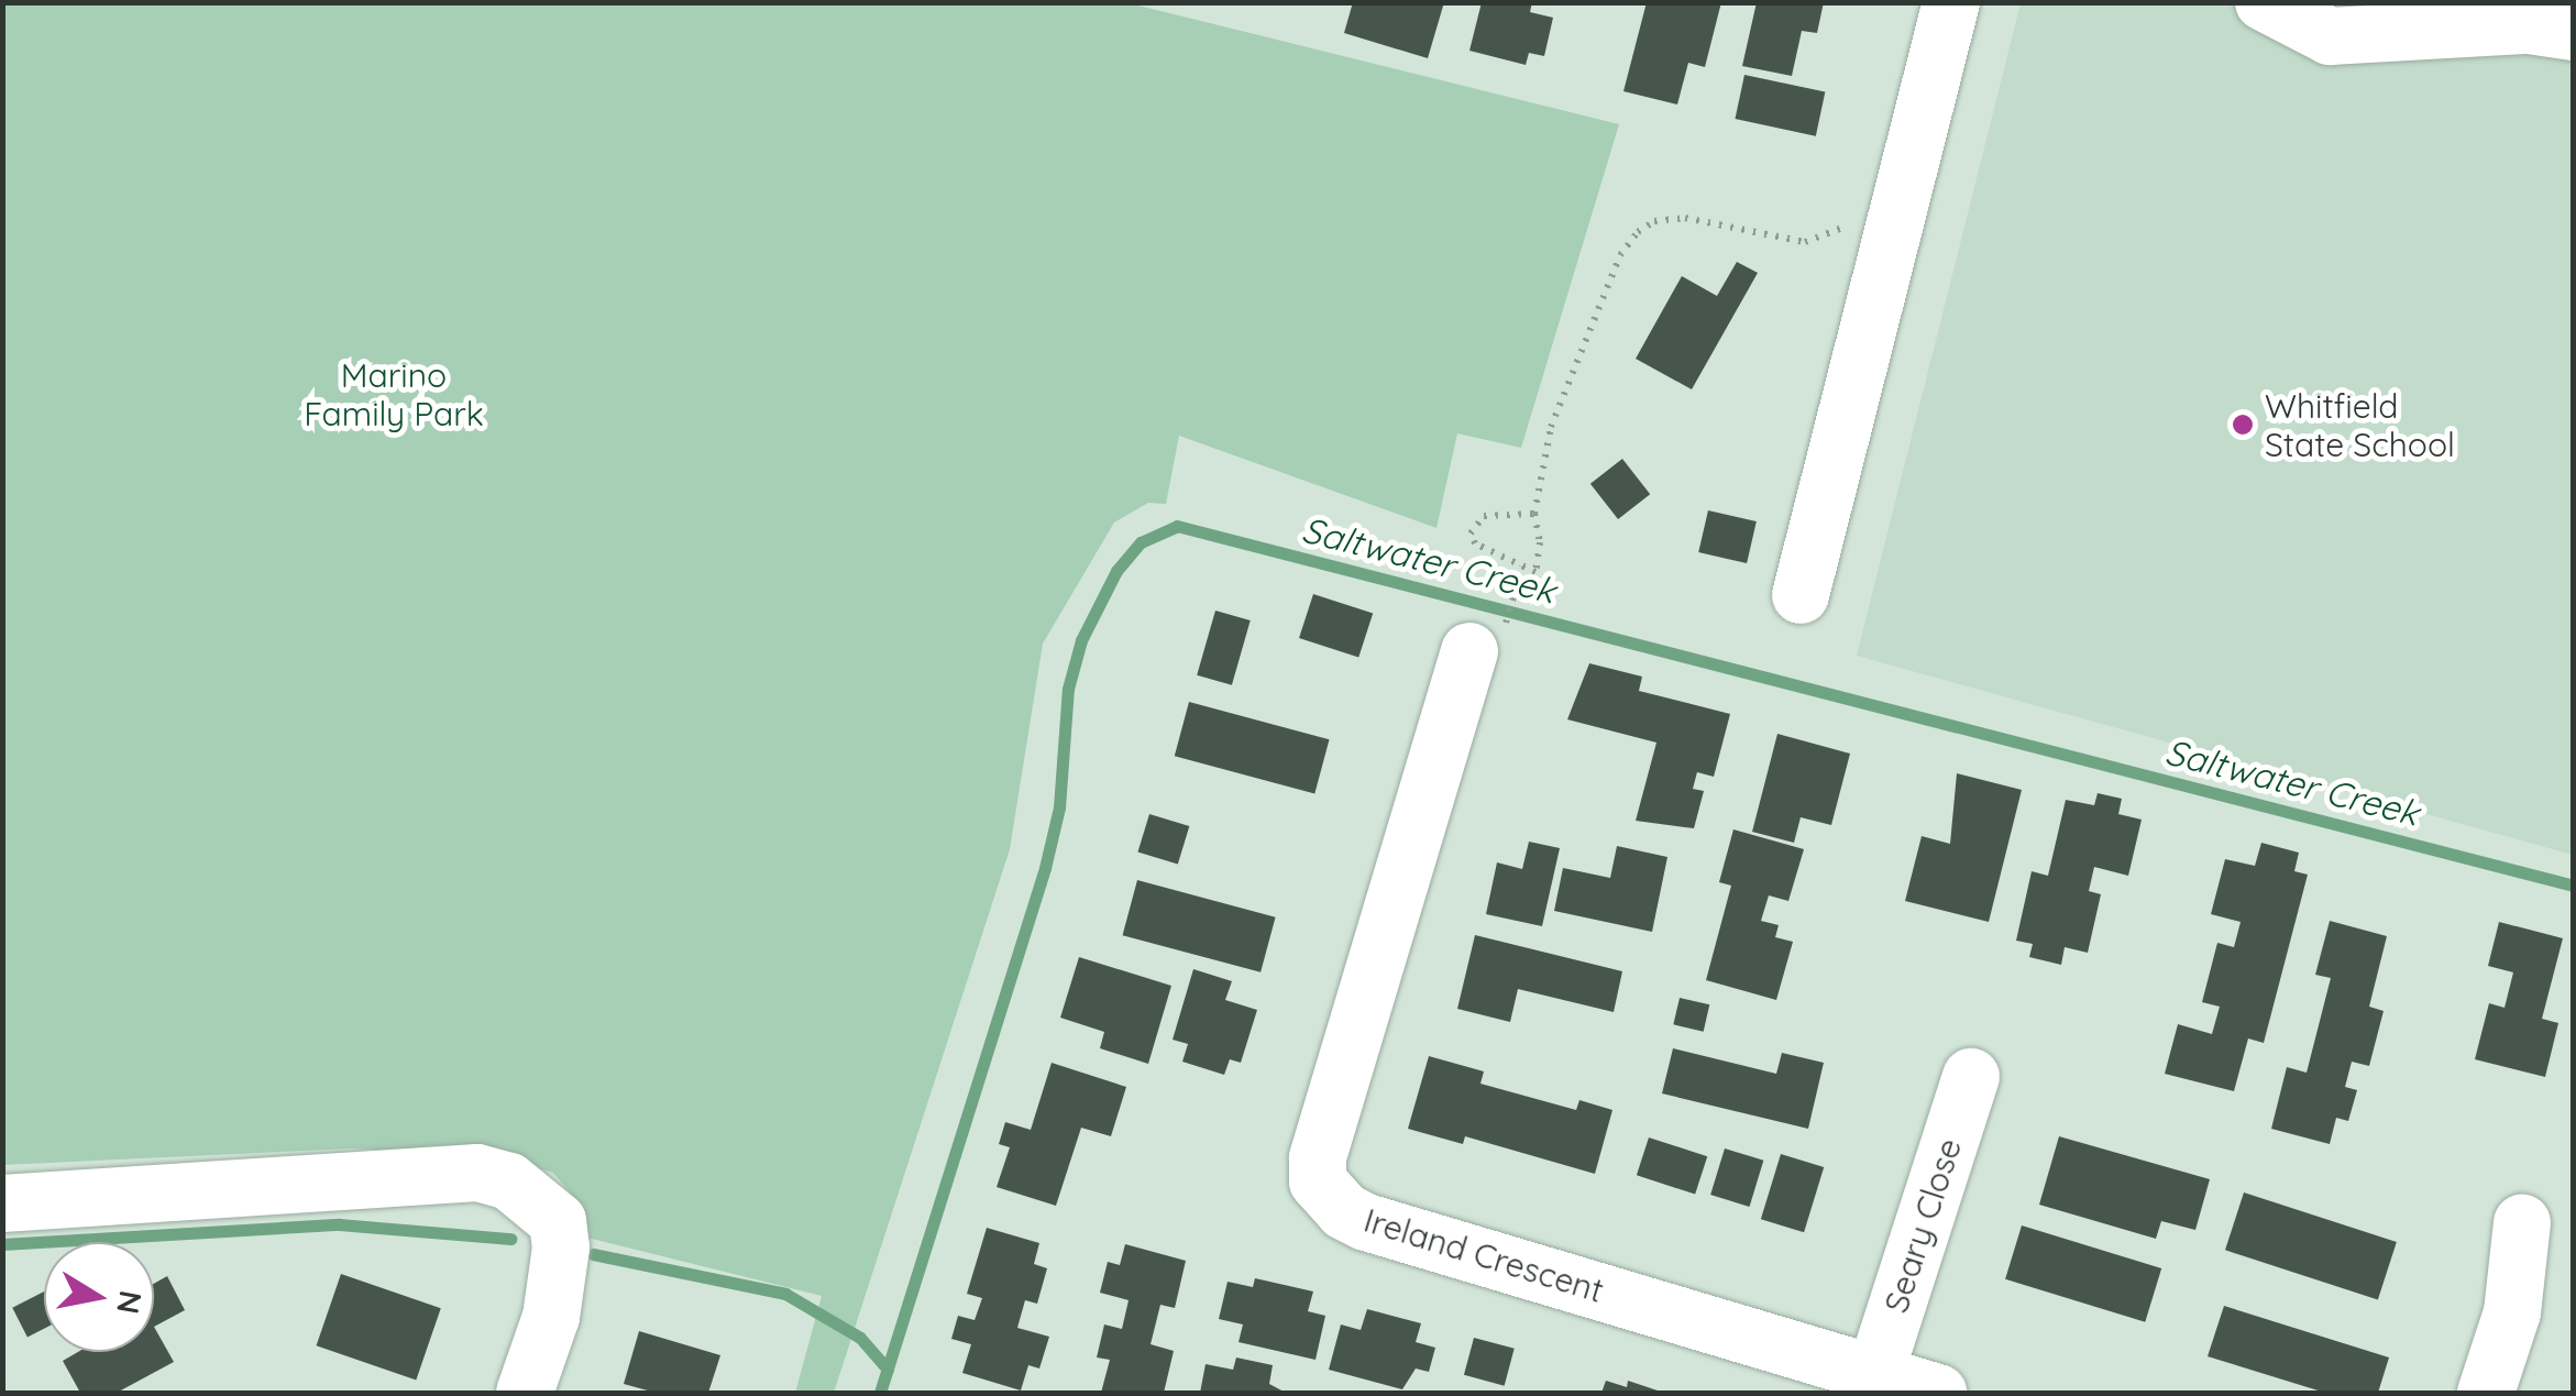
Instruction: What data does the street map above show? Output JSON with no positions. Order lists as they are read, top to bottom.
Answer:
{
  "streets": {
    "street": ["Seary Close", "Ireland Crescent"]
  },
  "crossings": [
    ["Seary Close", "Ireland Crescent"]
  ],
  "water": ["Saltwater Creek"],
  "parks": ["Marino Family Park"],
  "places": ["Whitfield State School"],
  "north": "right"
}
